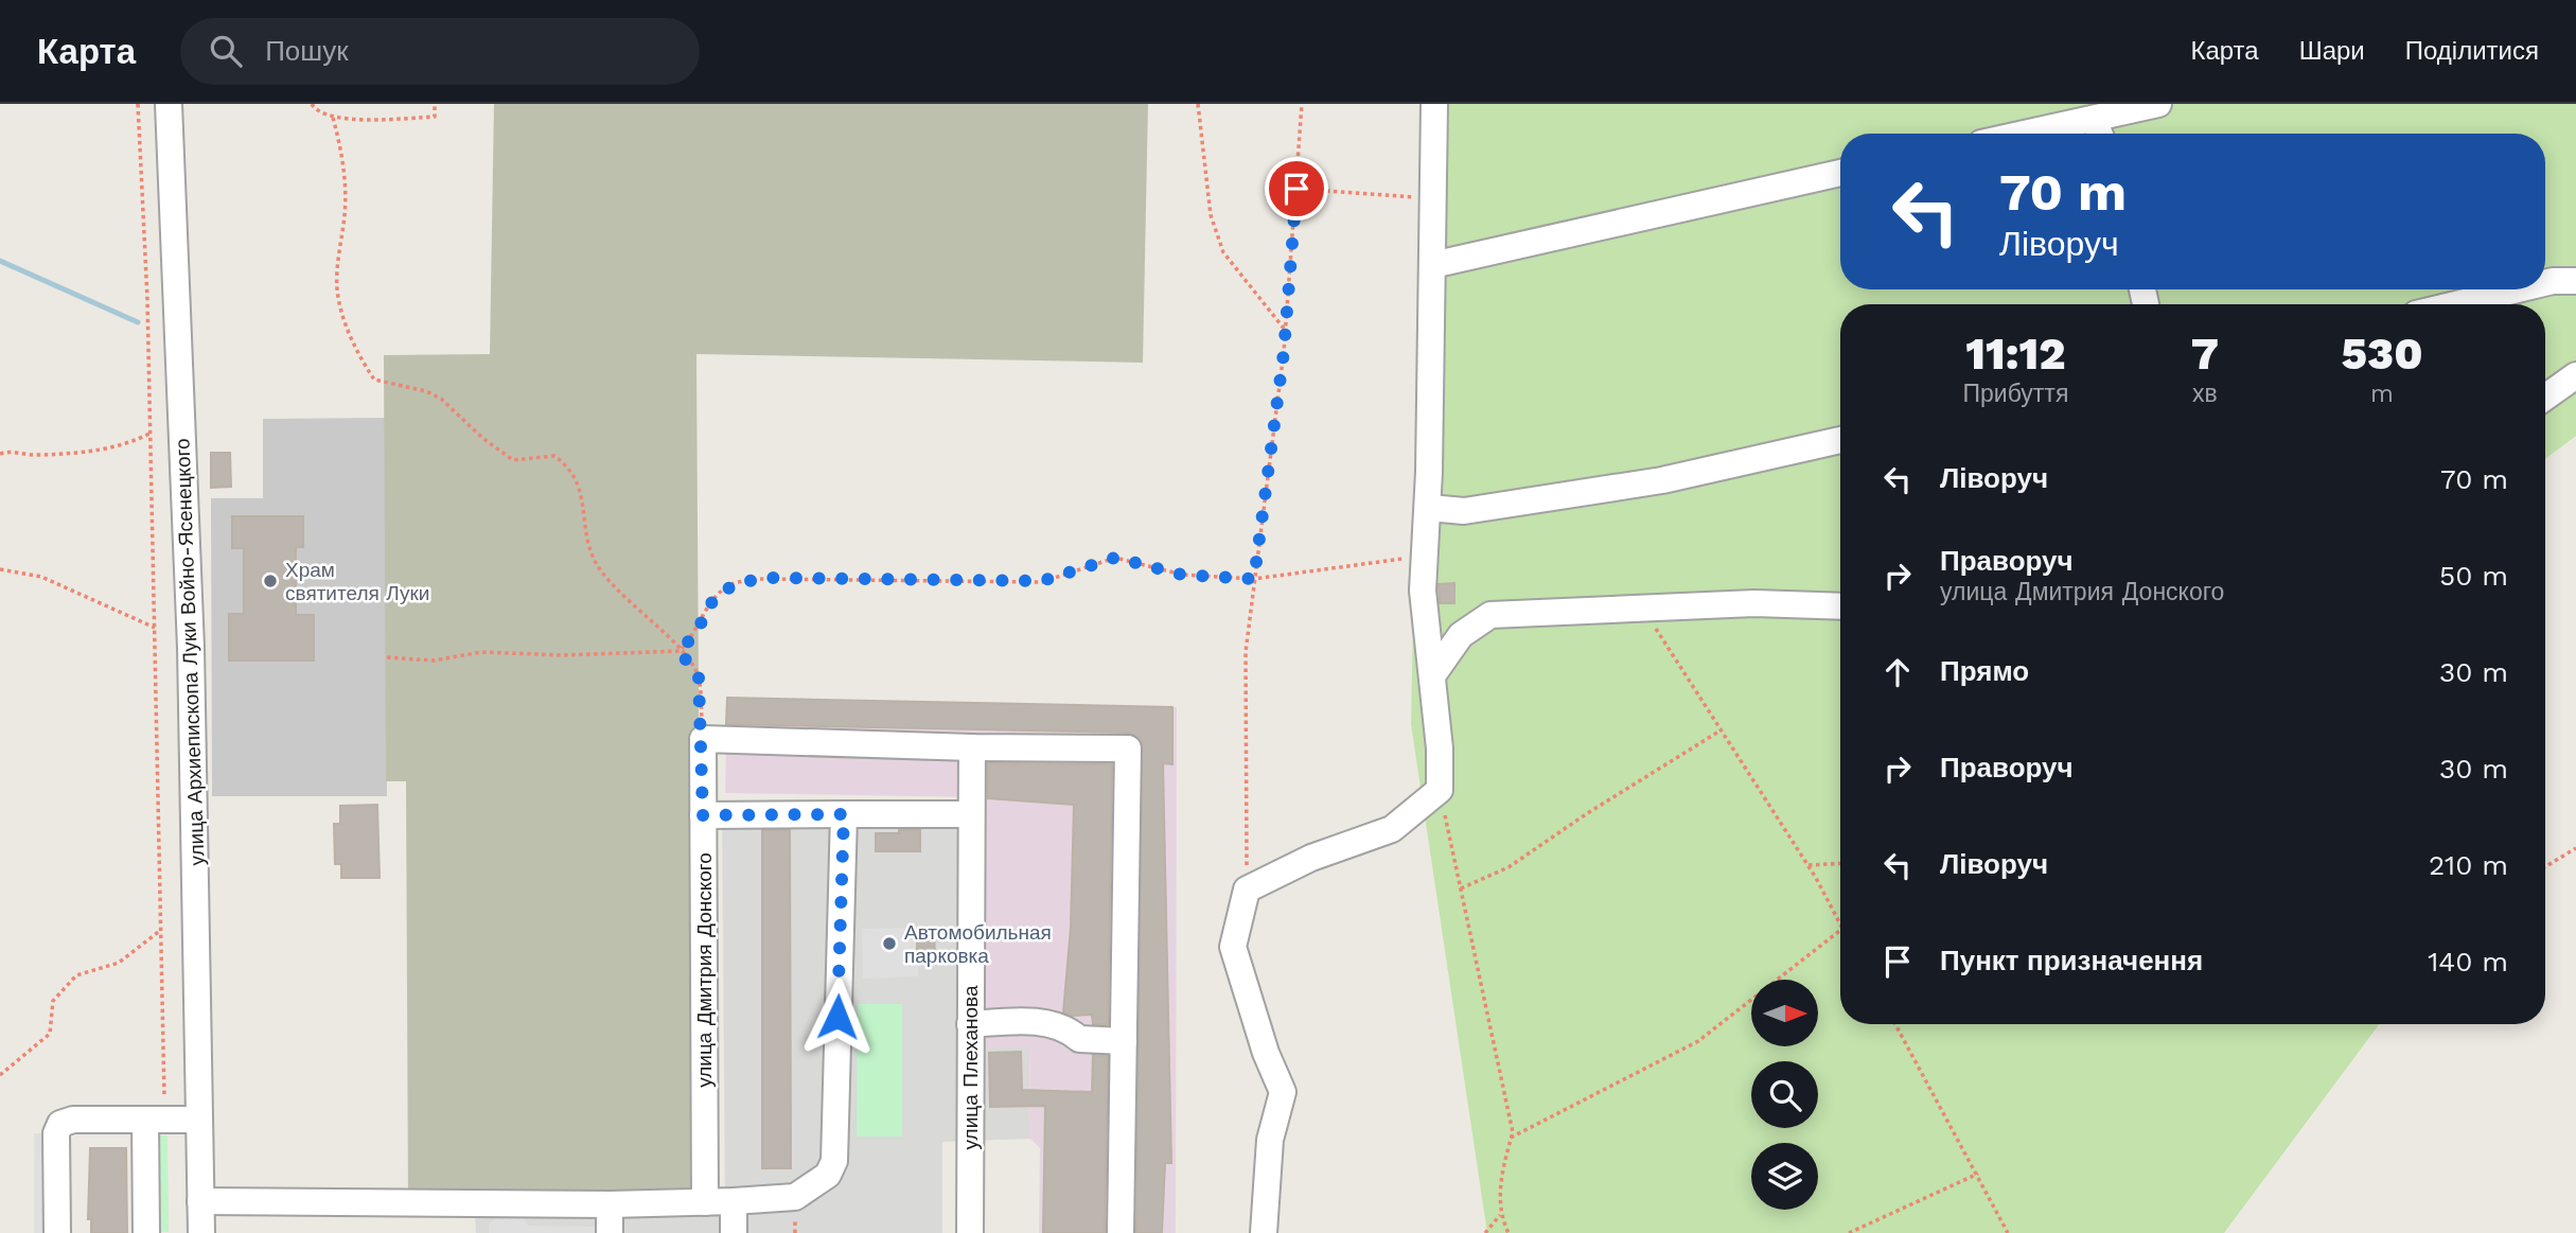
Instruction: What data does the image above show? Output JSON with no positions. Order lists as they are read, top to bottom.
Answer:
{
  "streets": {
    "street": ["улица Архиепископа Луки Войно-Ясенецкого", "улица Дмитрия Донского", "улица Плеханова"]
  },
  "places": ["Храм святителя Луки", "Автомобильная парковка"],
  "north": "right",
  "page": {
    "header": "Карта",
    "search": "Пошук",
    "nav": ["Карта", "Шари", "Поділитися"],
    "turn": ["70 m", "Ліворуч"],
    "eta": [
      "11:12",
      "Прибуття",
      "7",
      "хв",
      "530",
      "m"
    ],
    "list": [
      {
        "name": "Ліворуч",
        "value": "70 m"
      },
      {
        "name": "Праворуч",
        "note": "улица Дмитрия Донского",
        "value": "50 m"
      },
      {
        "name": "Прямо",
        "value": "30 m"
      },
      {
        "name": "Праворуч",
        "value": "30 m"
      },
      {
        "name": "Ліворуч",
        "value": "210 m"
      },
      {
        "name": "Пункт призначення",
        "value": "140 m"
      }
    ]
  }
}
